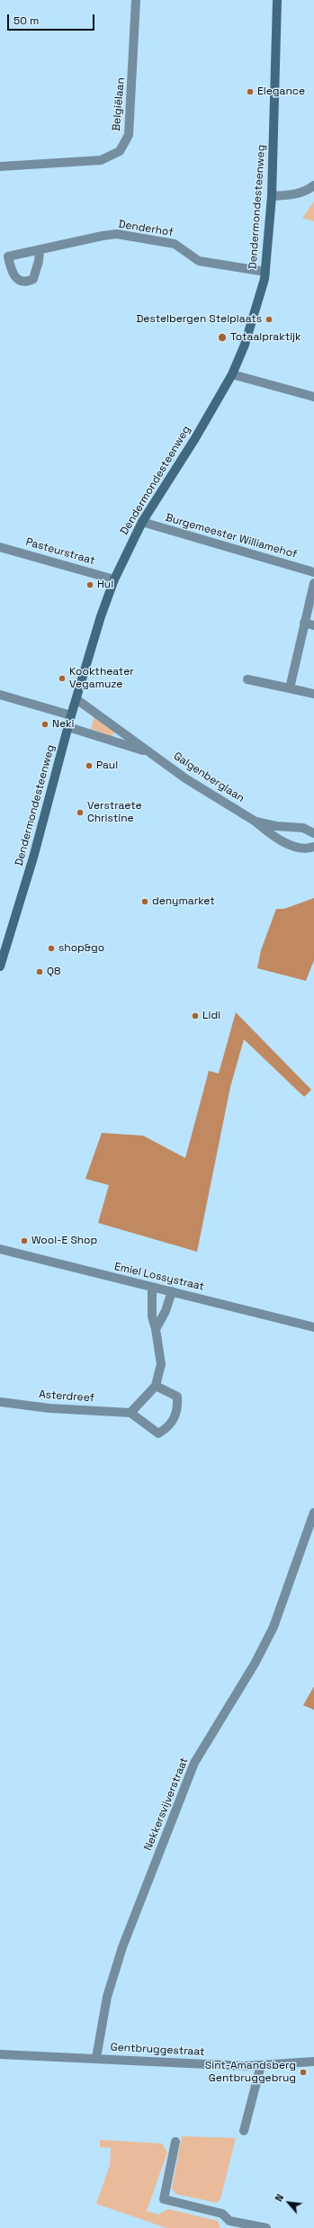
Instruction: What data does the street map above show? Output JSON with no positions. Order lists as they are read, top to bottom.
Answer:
{
  "streets": {
    "main road": ["Dendermondesteenweg"],
    "street": [
      "Belgiëlaan",
      "Denderhof",
      "Burgemeester Williamehof",
      "Pasteurstraat",
      "Galgenberglaan",
      "Emiel Lossystraat",
      "Asterdreef",
      "Nekkersvijverstraat",
      "Gentbruggestraat"
    ]
  },
  "crossings": [
    ["Dendermondesteenweg", "Denderhof"],
    ["Dendermondesteenweg", "Burgemeester Williamehof"],
    ["Dendermondesteenweg", "Pasteurstraat"],
    ["Dendermondesteenweg", "Galgenberglaan"],
    ["Nekkersvijverstraat", "Gentbruggestraat"]
  ],
  "places": [
    "Elegance",
    "Destelbergen Stelplaats",
    "Totaalpraktijk",
    "Hul",
    "Kooktheater Vegamuze",
    "Neki",
    "Paul",
    "Verstraete Christine",
    "denymarket",
    "shop&go",
    "Q8",
    "Lidl",
    "Wool-E Shop",
    "Sint-Amandsberg Gentbruggebrug"
  ],
  "scale_bar": "50 m",
  "north": "top left"
}
